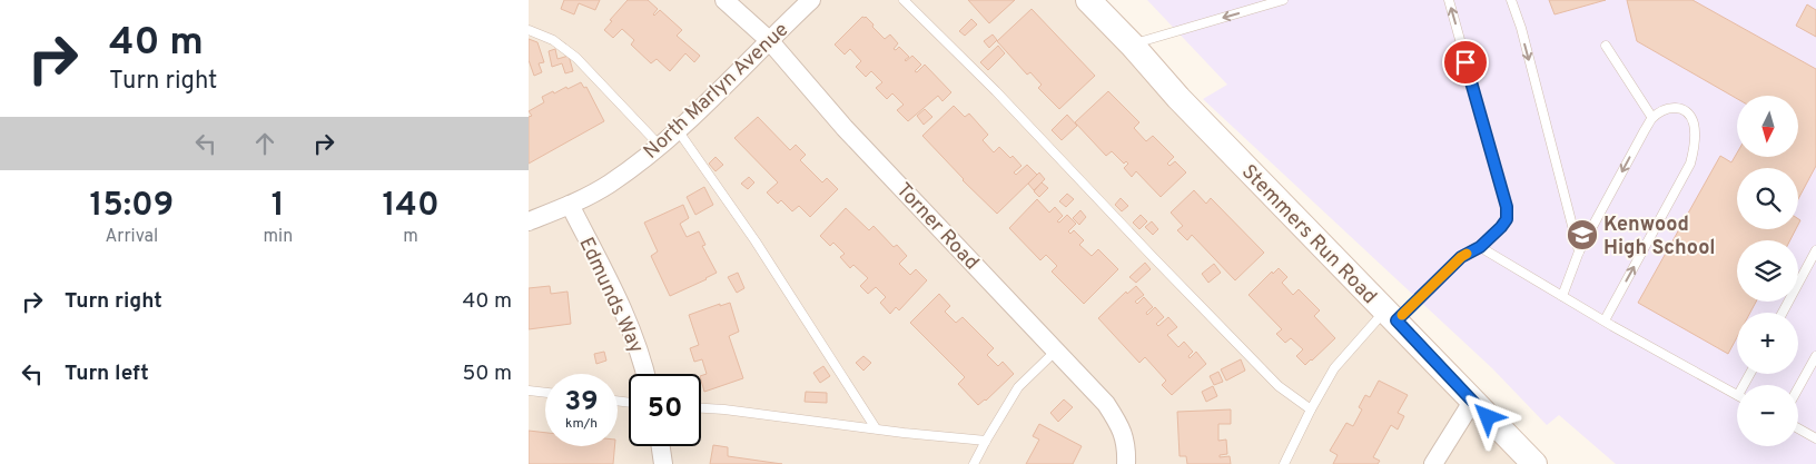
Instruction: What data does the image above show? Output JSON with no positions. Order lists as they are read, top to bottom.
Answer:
{
  "streets": {
    "main road": ["Stemmers Run Road"],
    "street": ["North Marlyn Avenue", "Torner Road", "Edmunds Way"]
  },
  "crossings": [
    ["North Marlyn Avenue", "Torner Road"],
    ["North Marlyn Avenue", "Edmunds Way"]
  ],
  "places": {
    "school or university": ["Kenwood High School"]
  },
  "north": "bottom",
  "page": {
    "turn": ["40 m", "Turn right"],
    "map_buttons": ["+", "−"],
    "eta": [
      "15:09",
      "Arrival",
      "1",
      "min",
      "140",
      "m"
    ],
    "list": [
      {
        "name": "Turn right",
        "value": "40 m"
      },
      {
        "name": "Turn left",
        "value": "50 m"
      }
    ],
    "speed": "39 km/h",
    "limit": "50"
  }
}
